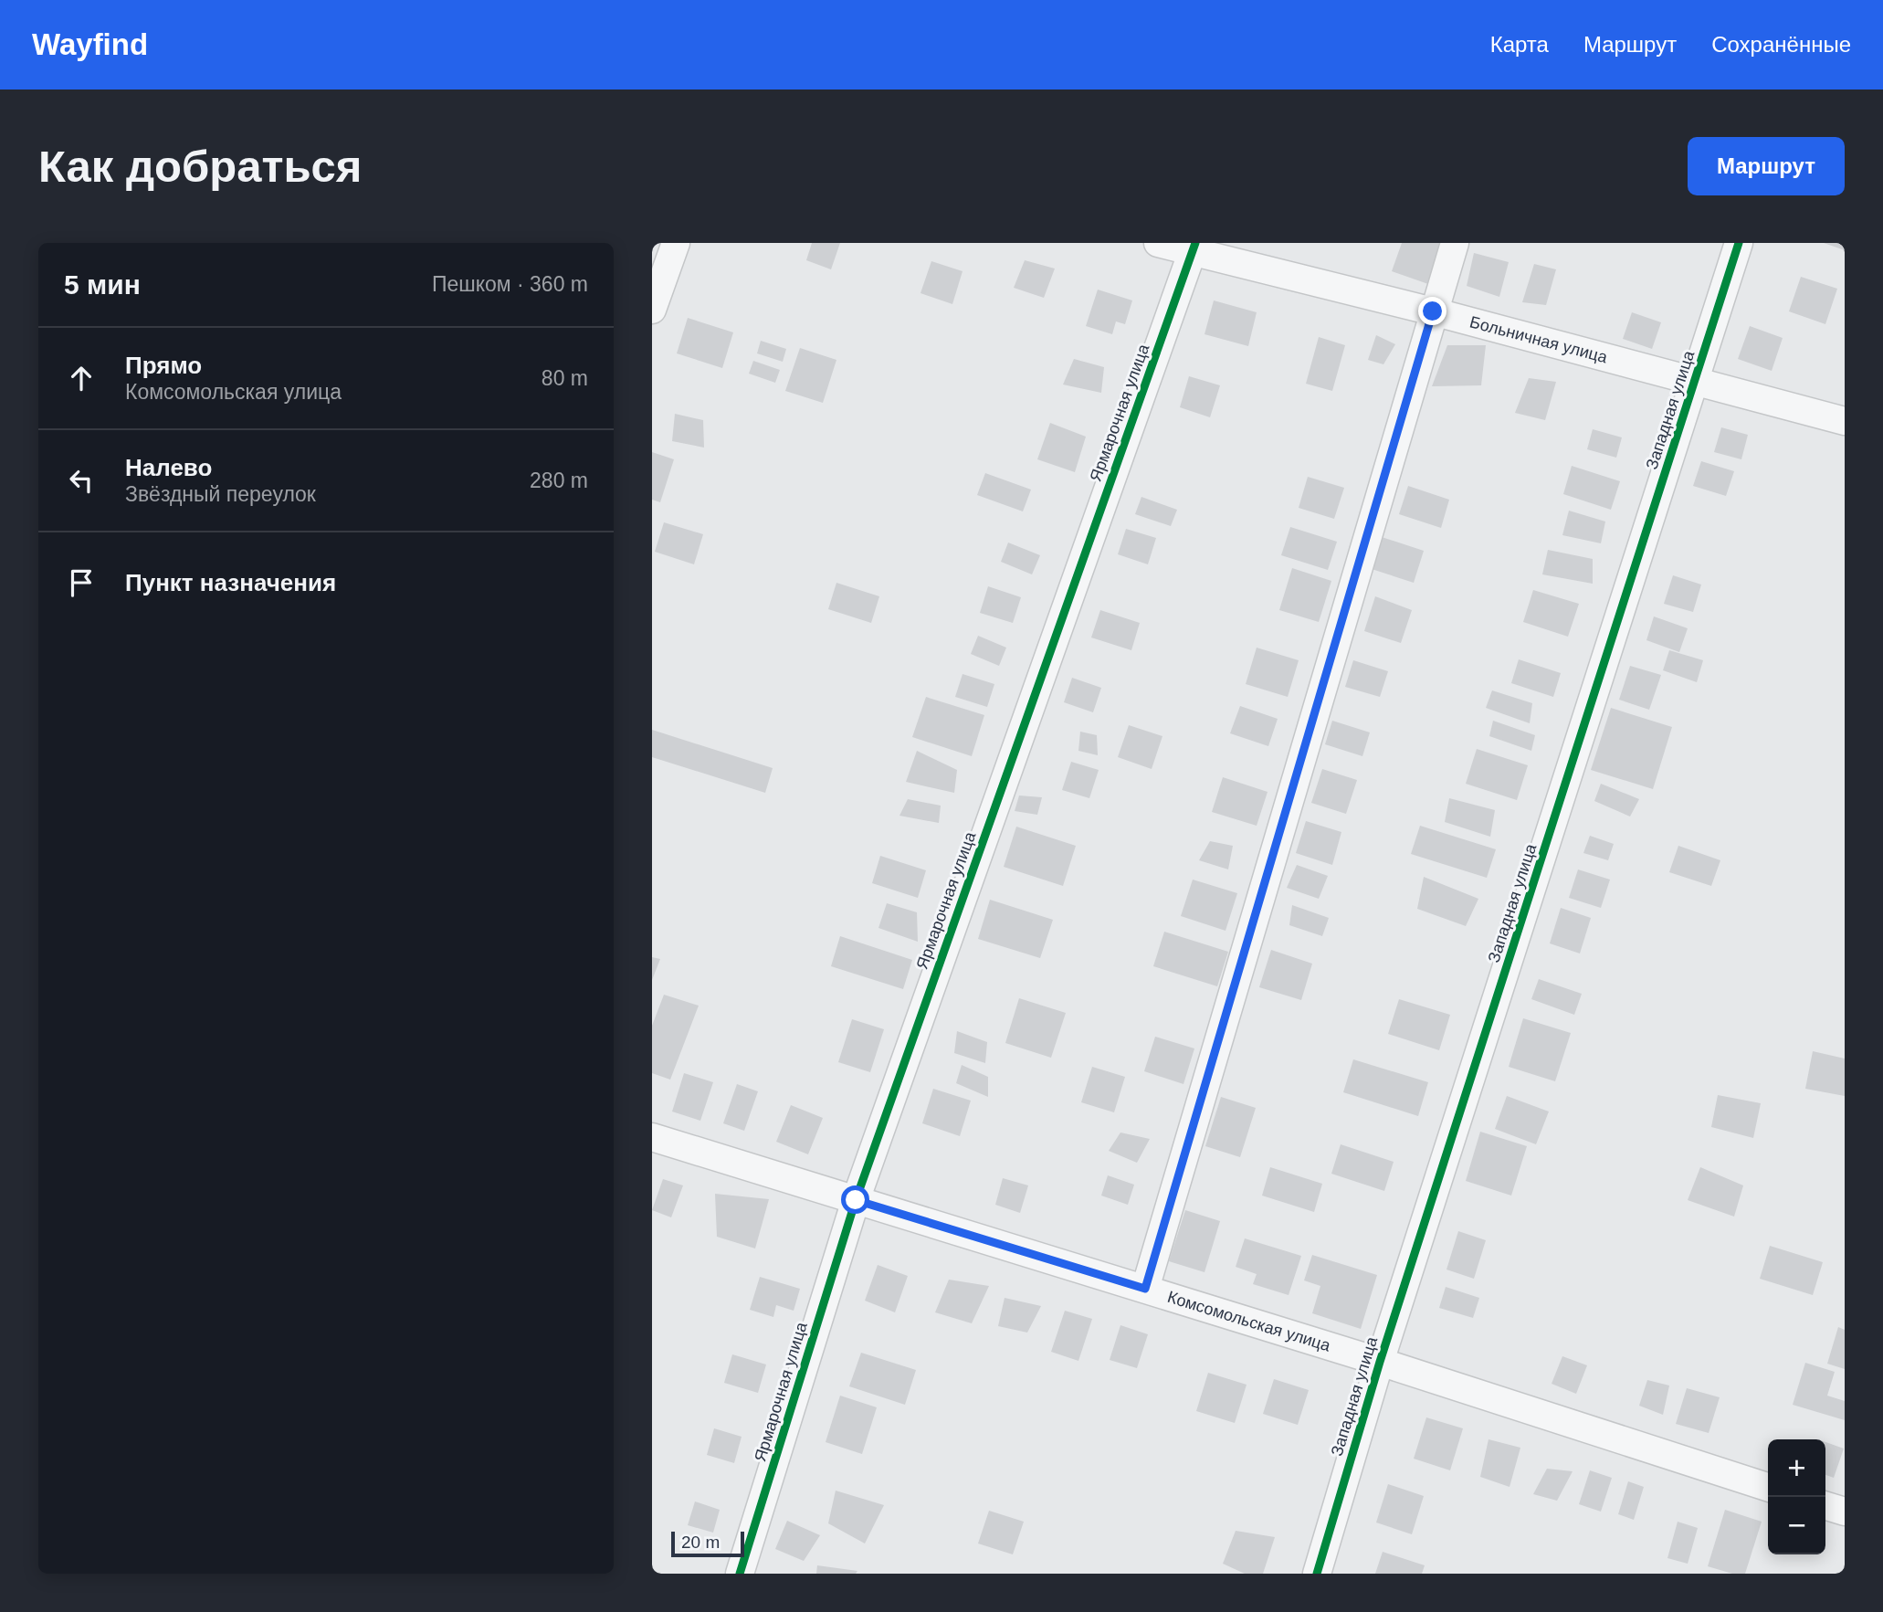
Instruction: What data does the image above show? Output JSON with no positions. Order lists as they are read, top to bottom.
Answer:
{
  "streets": {
    "street": [
      "Больничная улица",
      "Западная улица",
      "Ярмарочная улица",
      "Комсомольская улица"
    ]
  },
  "crossings": [
    ["Больничная улица", "Западная улица"],
    ["Больничная улица", "Ярмарочная улица"],
    ["Западная улица", "Комсомольская улица"],
    ["Ярмарочная улица", "Комсомольская улица"]
  ],
  "scale_bar": "20 m",
  "page": {
    "header": "Wayfind",
    "nav": ["Карта", "Маршрут", "Сохранённые"],
    "buttons": "Маршрут",
    "title": "Как добраться",
    "heading": ["5 мин", "Пешком · 360 m"],
    "list": [
      ["Прямо", "Комсомольская улица", "80 m"],
      ["Налево", "Звёздный переулок", "280 m"],
      "Пункт назначения"
    ],
    "map_buttons": ["+", "−"],
    "scale": "20 m"
  }
}
